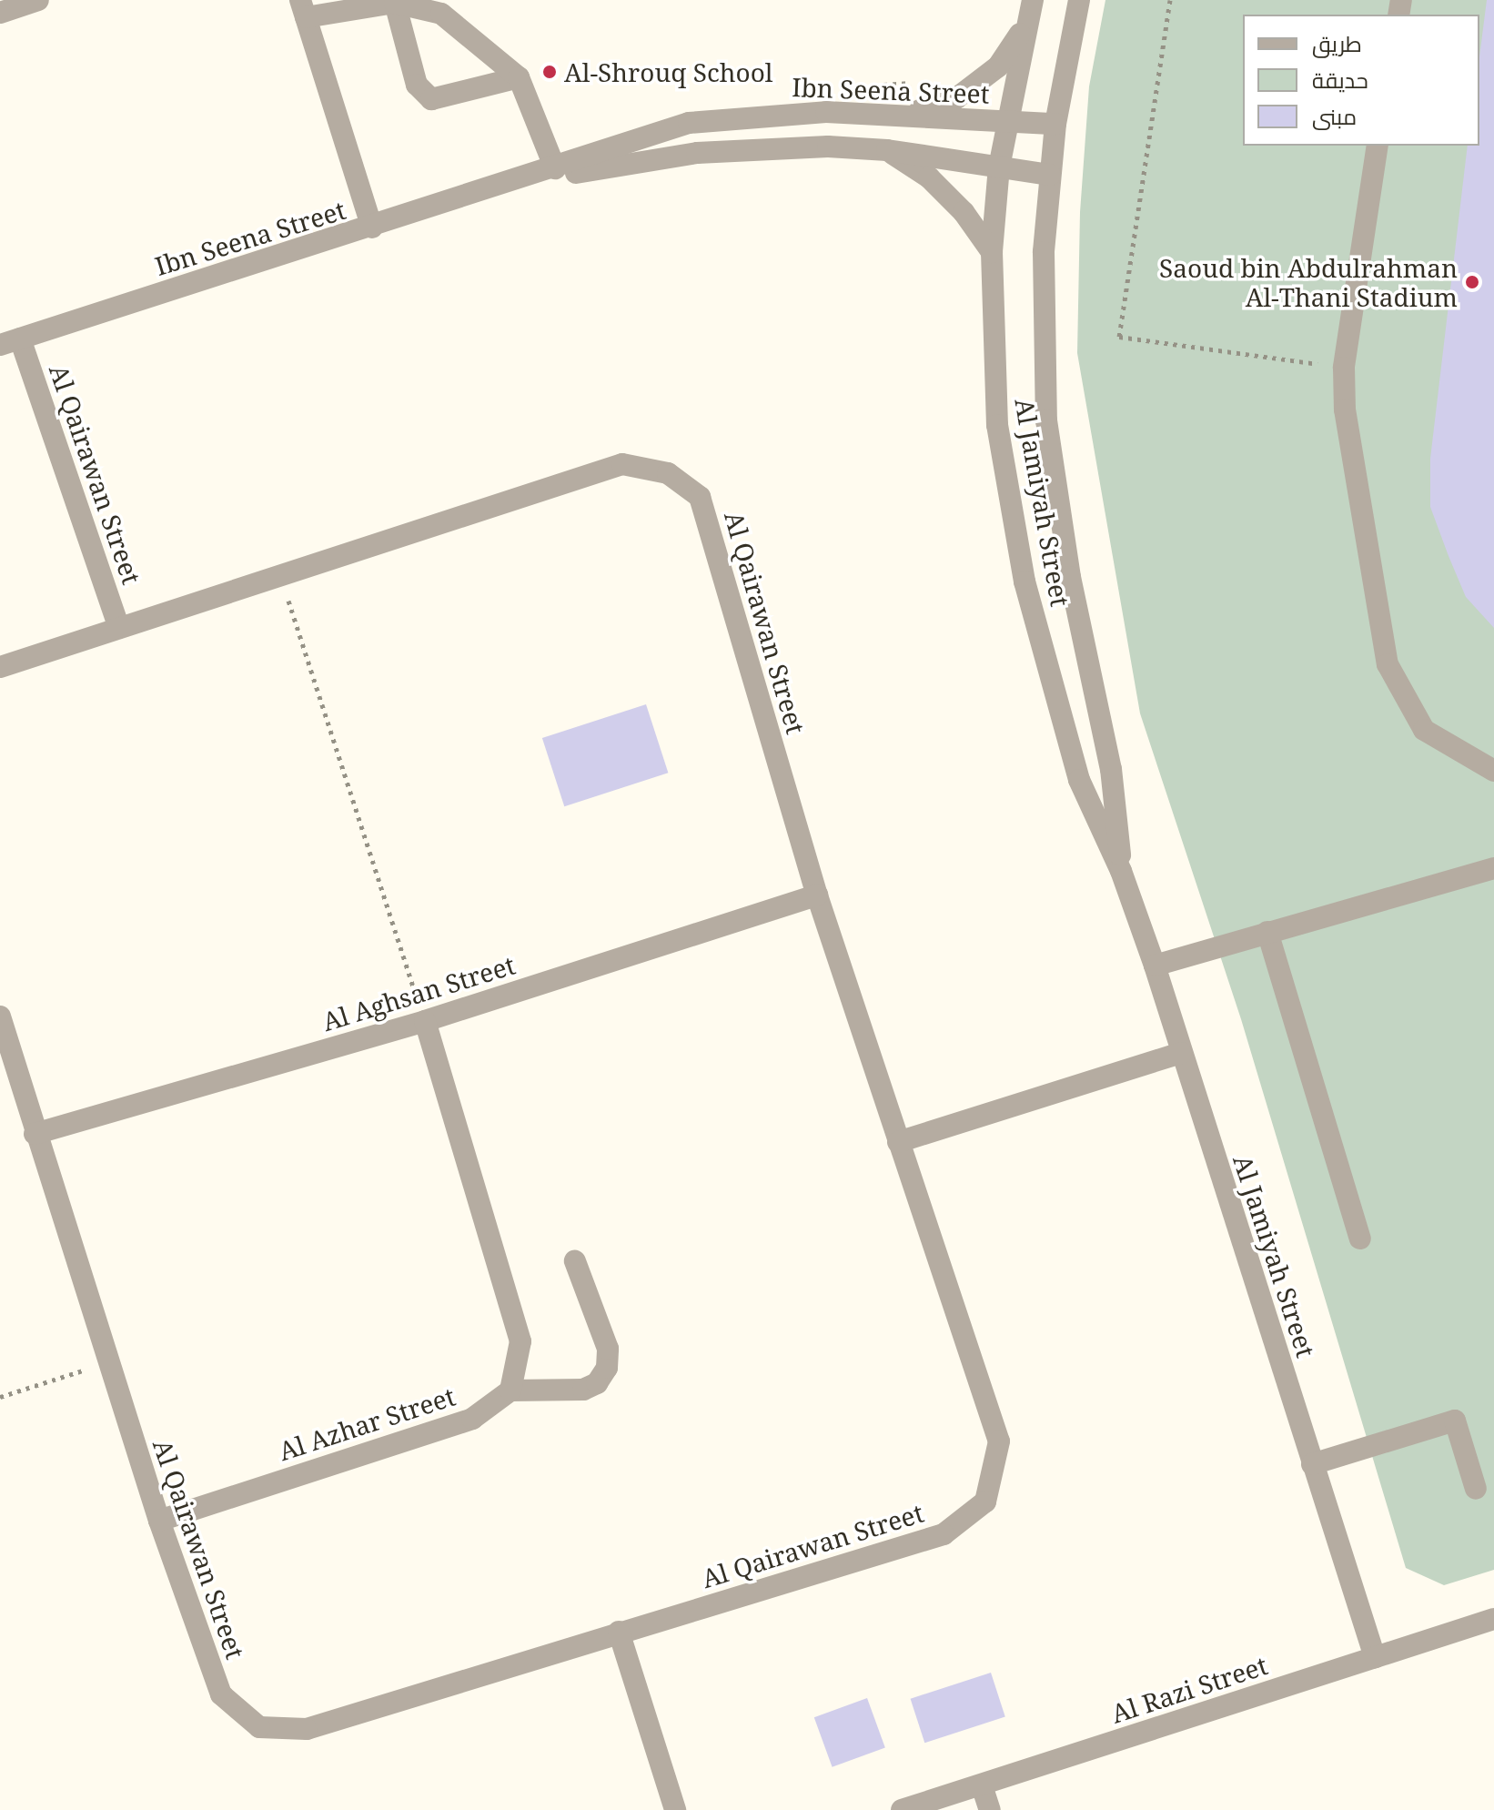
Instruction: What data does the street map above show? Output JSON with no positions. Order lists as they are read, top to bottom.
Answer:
{
  "streets": {
    "street": [
      "Ibn Seena Street",
      "Al Qairawan Street",
      "Al Jamiyah Street",
      "Al Aghsan Street",
      "Al Azhar Street",
      "Al Razi Street"
    ]
  },
  "crossings": [
    ["Ibn Seena Street", "Al Qairawan Street"],
    ["Ibn Seena Street", "Al Jamiyah Street"],
    ["Al Qairawan Street", "Al Aghsan Street"],
    ["Al Qairawan Street", "Al Azhar Street"],
    ["Al Jamiyah Street", "Al Razi Street"]
  ],
  "places": ["Al-Shrouq School", "Saoud bin Abdulrahman Al-Thani Stadium"],
  "legend": ["طريق", "حديقة", "مبنى"]
}
